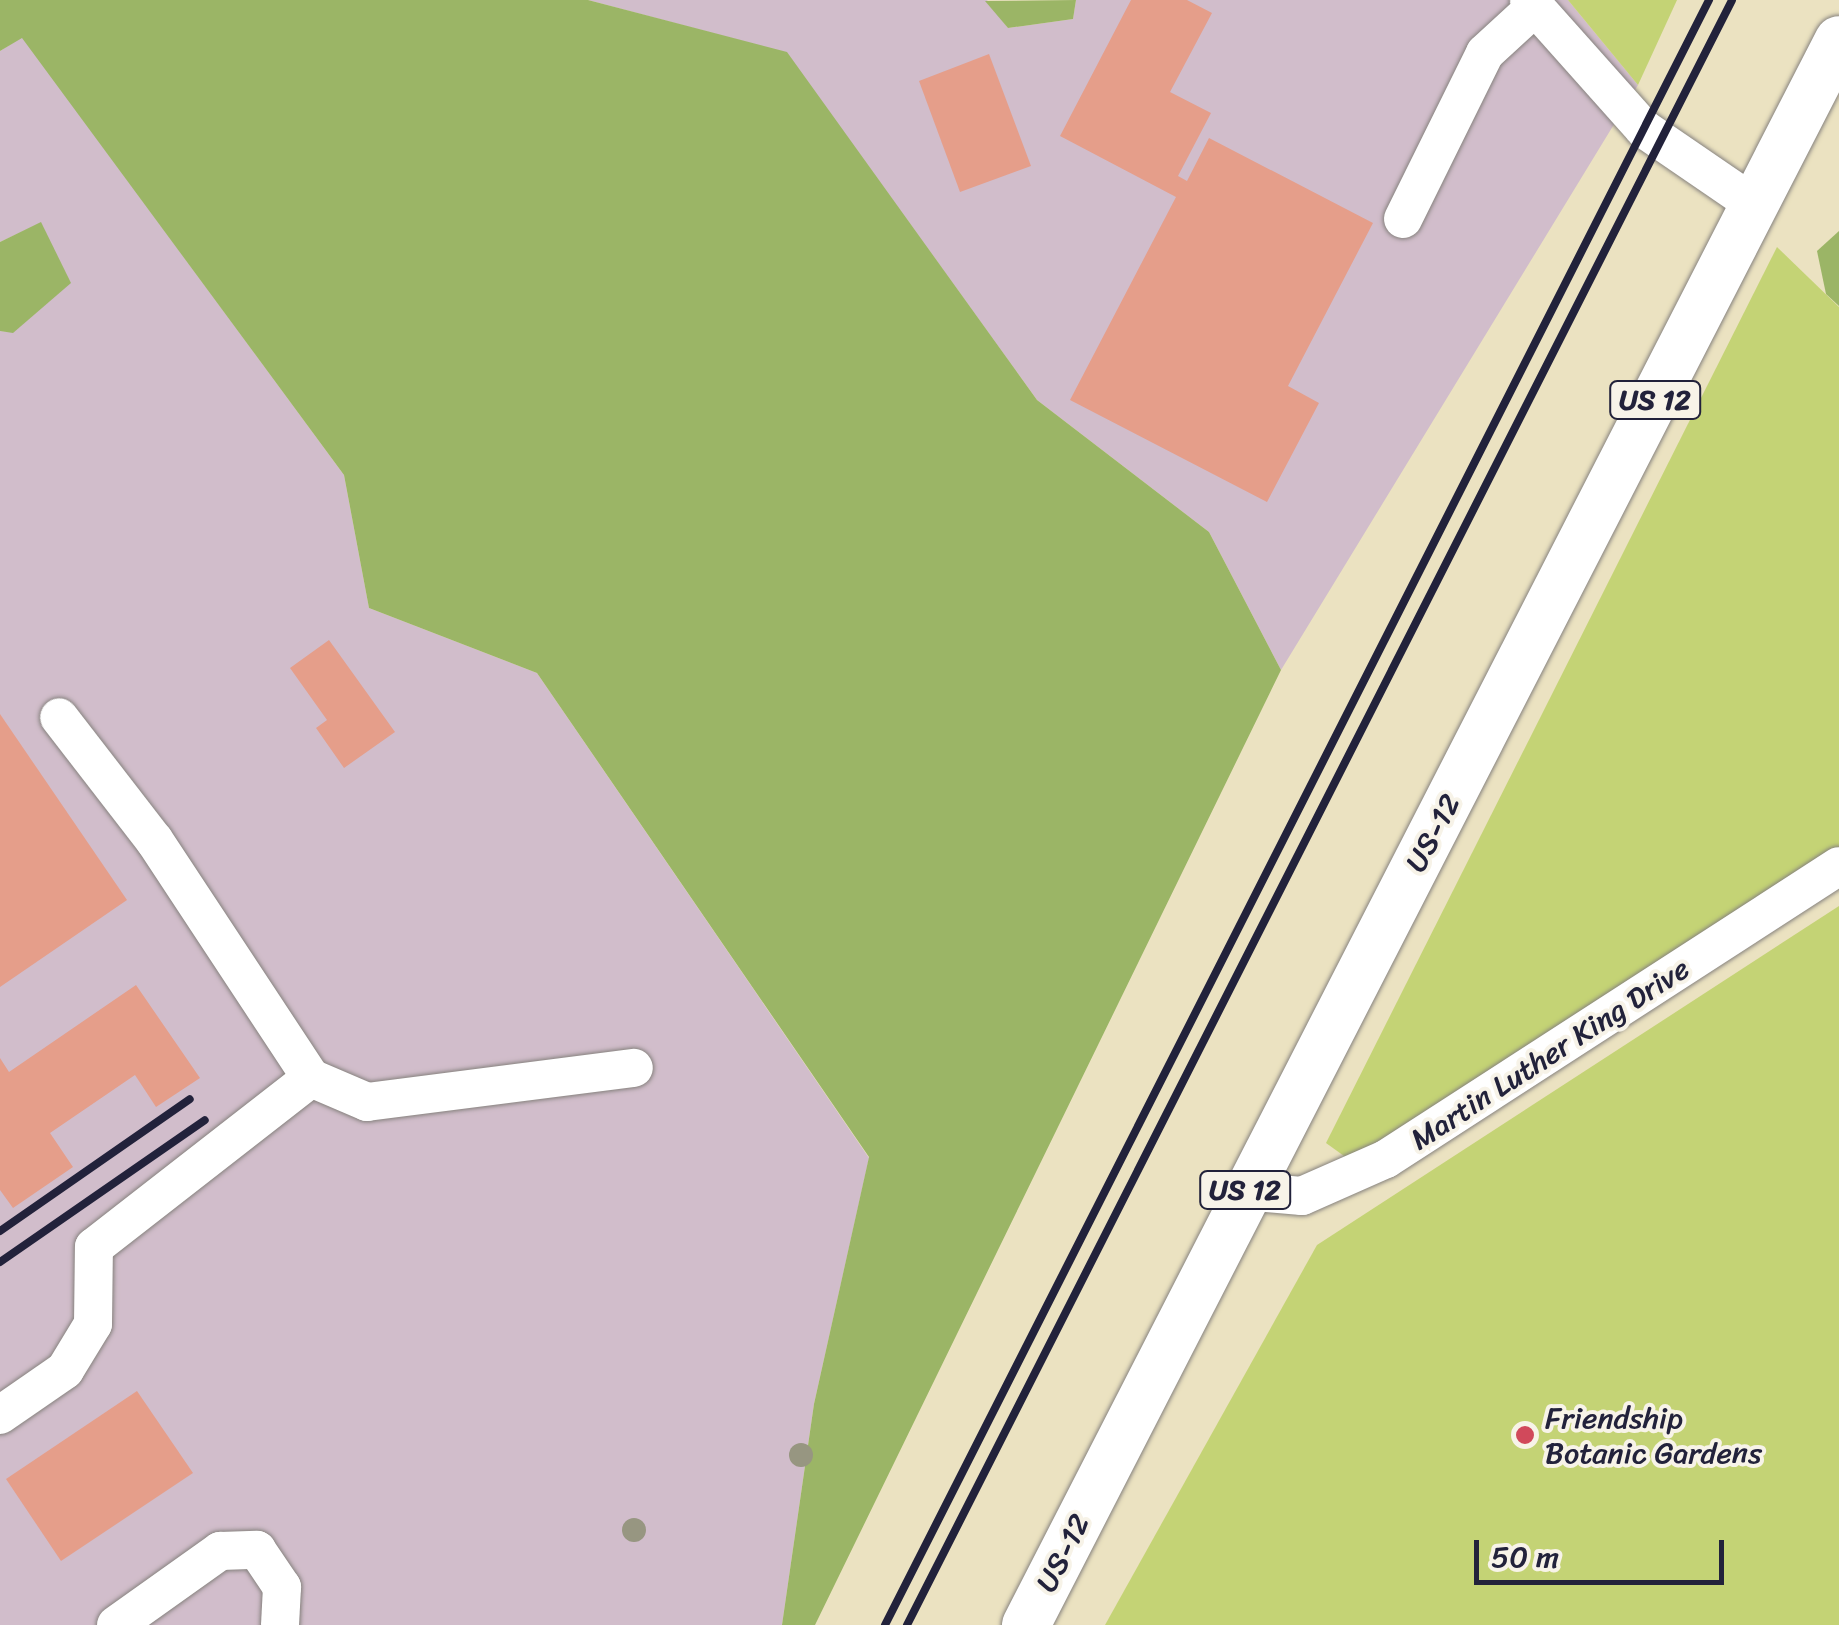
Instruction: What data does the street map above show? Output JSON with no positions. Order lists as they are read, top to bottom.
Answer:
{
  "streets": {
    "main road": ["US 12", "US-12"],
    "street": ["Martin Luther King Drive"]
  },
  "crossings": [
    ["US-12", "Martin Luther King Drive"]
  ],
  "places": ["Friendship Botanic Gardens"],
  "scale_bar": "50 m"
}
